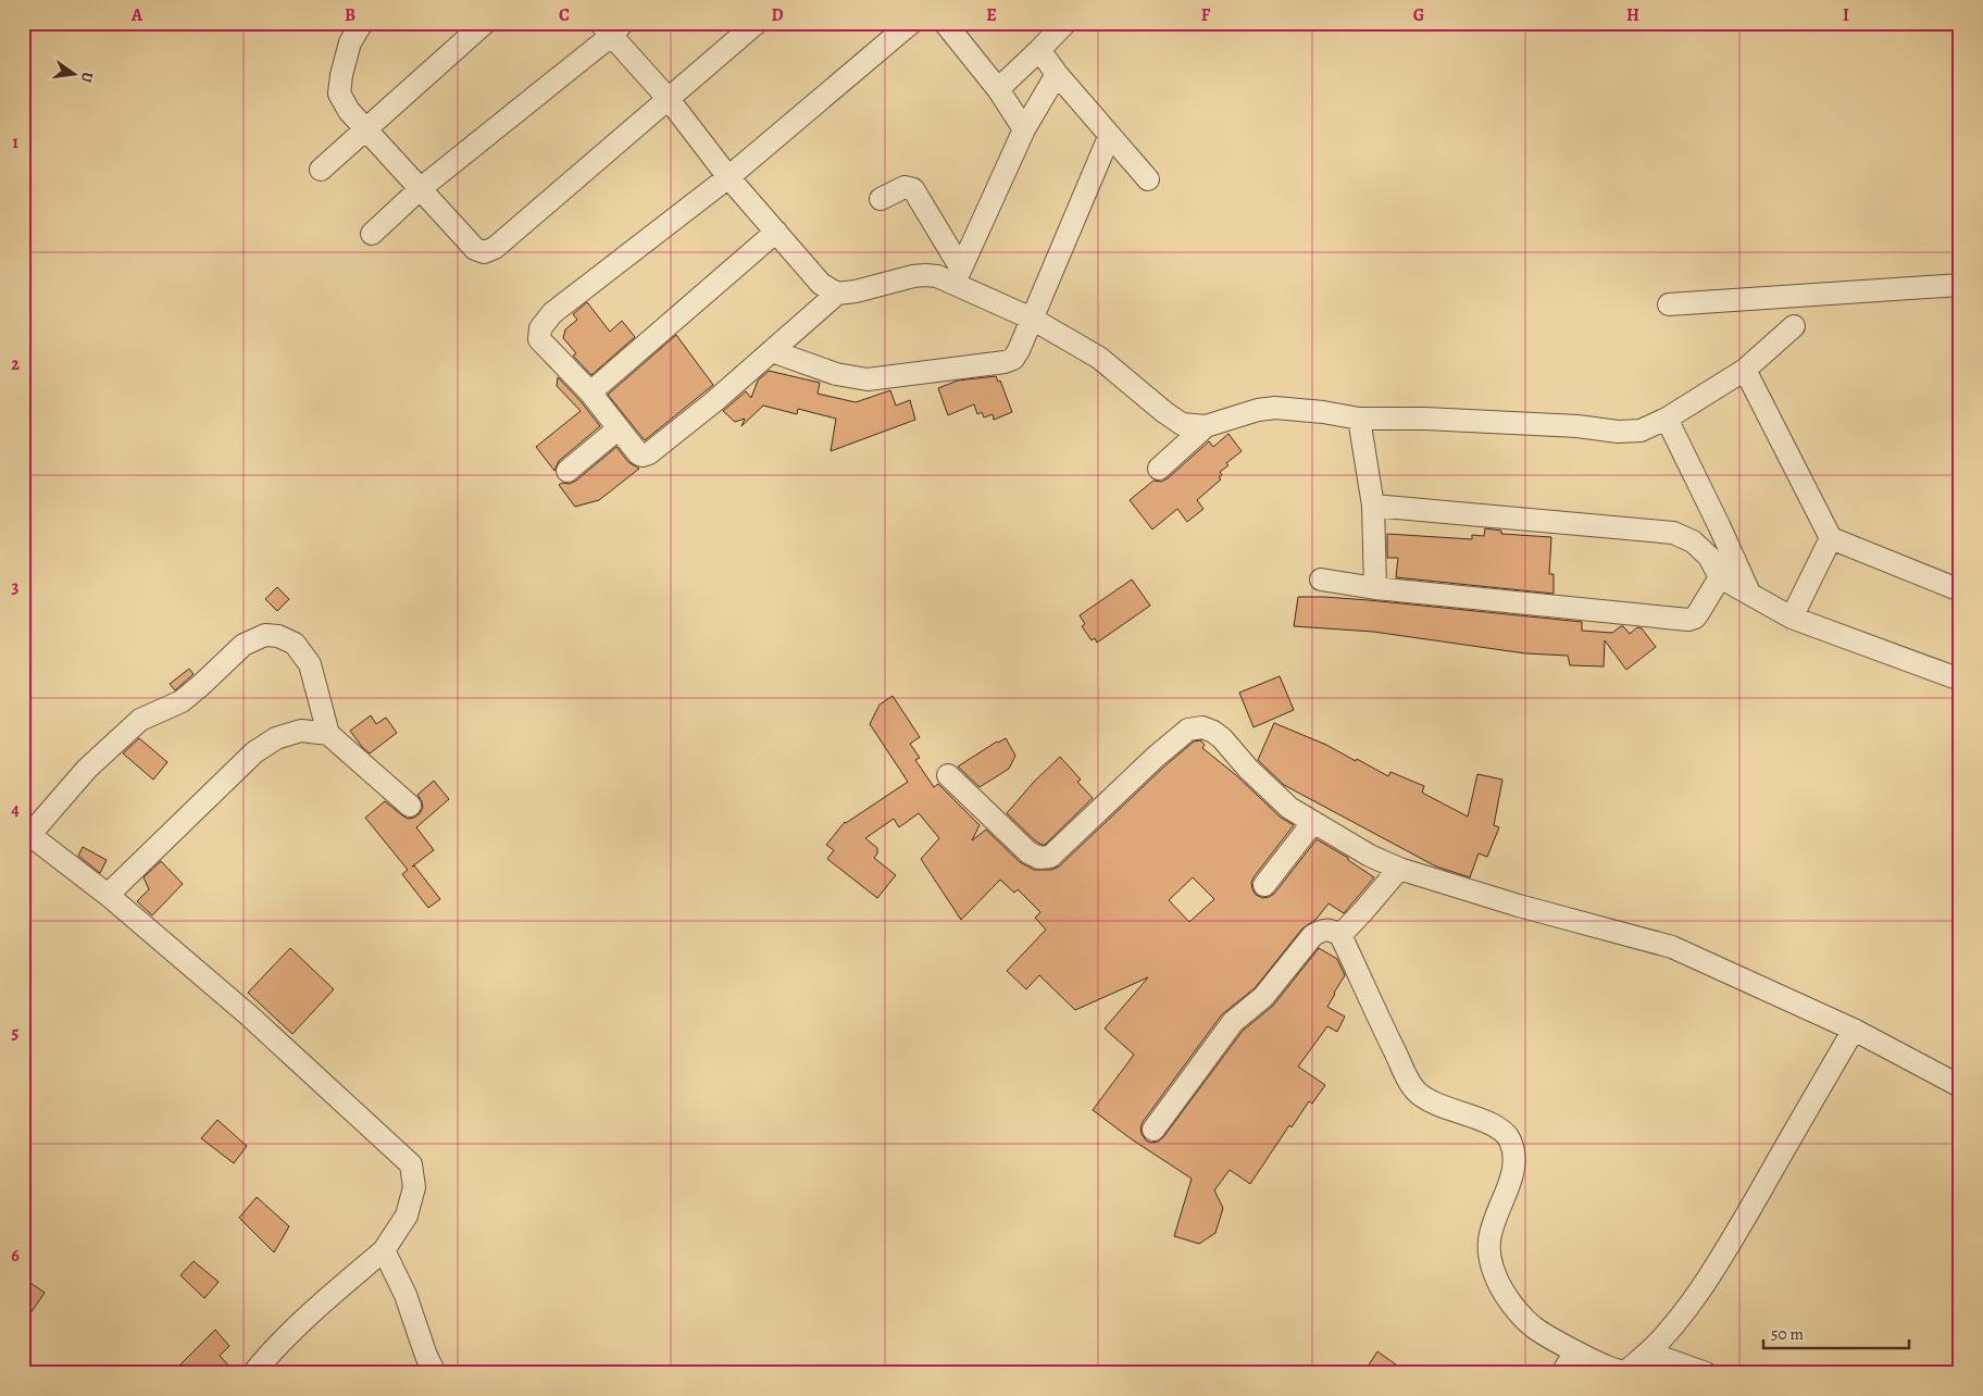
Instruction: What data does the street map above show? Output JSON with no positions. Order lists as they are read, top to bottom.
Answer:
{
  "scale_bar": "50 m",
  "north": "right",
  "grid": {
    "columns": [
      "A",
      "B",
      "C",
      "D",
      "E",
      "F",
      "G",
      "H",
      "I"
    ],
    "rows": [
      "1",
      "2",
      "3",
      "4",
      "5",
      "6"
    ]
  }
}
